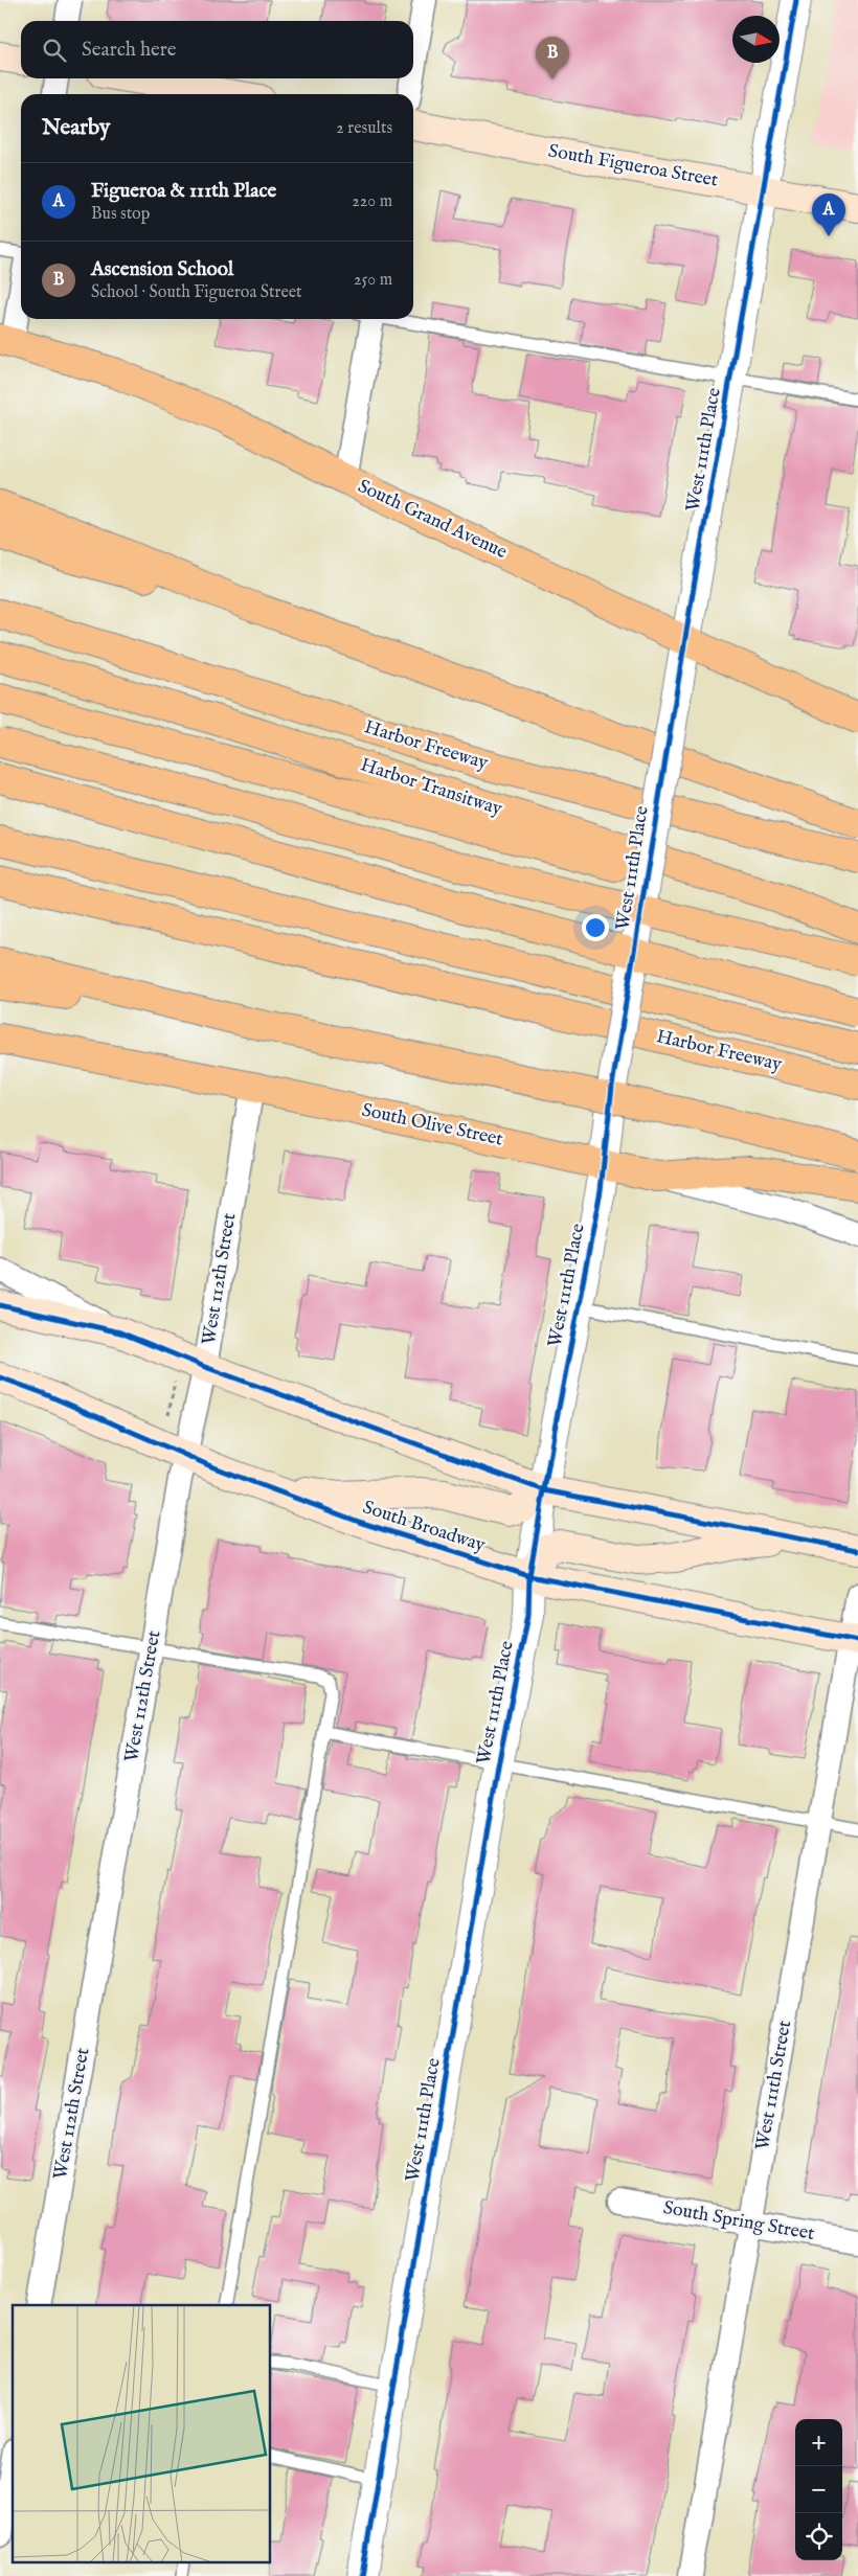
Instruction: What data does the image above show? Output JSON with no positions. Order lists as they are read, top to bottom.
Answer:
{
  "streets": {
    "main road": [
      "South Figueroa Street",
      "South Grand Avenue",
      "Harbor Freeway",
      "Harbor Transitway",
      "South Olive Street",
      "South Broadway"
    ],
    "street": [
      "West 111th Place",
      "West 112th Street",
      "West 111th Street",
      "South Spring Street"
    ]
  },
  "crossings": [
    ["South Figueroa Street", "West 111th Place"],
    ["West 111th Place", "South Grand Avenue"],
    ["West 111th Place", "South Olive Street"],
    ["West 111th Place", "South Broadway"],
    ["South Olive Street", "West 112th Street"],
    ["West 112th Street", "South Broadway"],
    ["South Broadway", "West 111th Street"],
    ["West 111th Street", "South Spring Street"]
  ],
  "north": "right",
  "page": {
    "search": "Search here",
    "pins": ["B", "A"],
    "heading": ["Nearby", "2 results"],
    "list": [
      {
        "mark": "A",
        "name": "Figueroa & 111th Place",
        "note": "Bus stop",
        "value": "220 m"
      },
      {
        "mark": "B",
        "name": "Ascension School",
        "note": "School · South Figueroa Street",
        "value": "250 m"
      }
    ],
    "map_buttons": ["+", "−"]
  }
}
